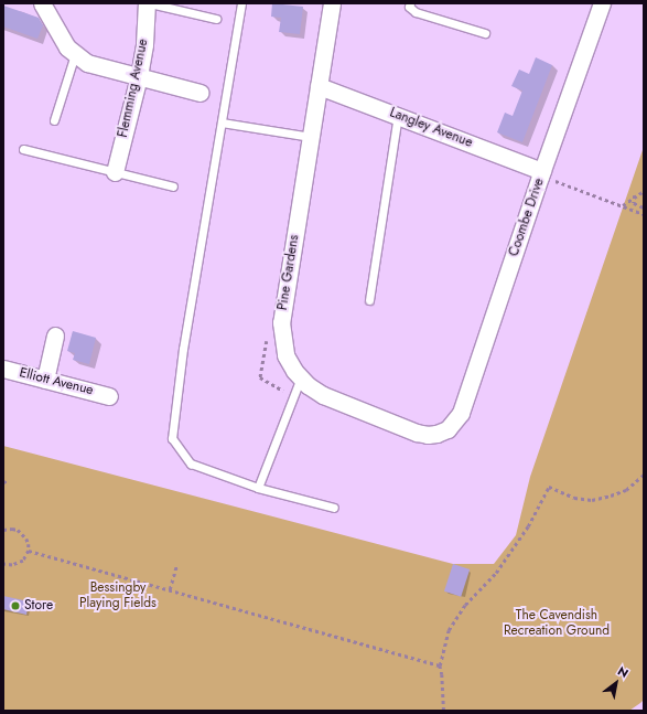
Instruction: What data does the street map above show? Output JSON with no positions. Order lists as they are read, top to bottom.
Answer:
{
  "streets": {
    "street": [
      "Flemming Avenue",
      "Langley Avenue",
      "Coombe Drive",
      "Pine Gardens",
      "Elliott Avenue"
    ]
  },
  "crossings": [
    ["Langley Avenue", "Coombe Drive"],
    ["Langley Avenue", "Pine Gardens"],
    ["Coombe Drive", "Pine Gardens"]
  ],
  "parks": ["Bessingby Playing Fields", "The Cavendish Recreation Ground"],
  "places": ["Store"],
  "north": "top right"
}
